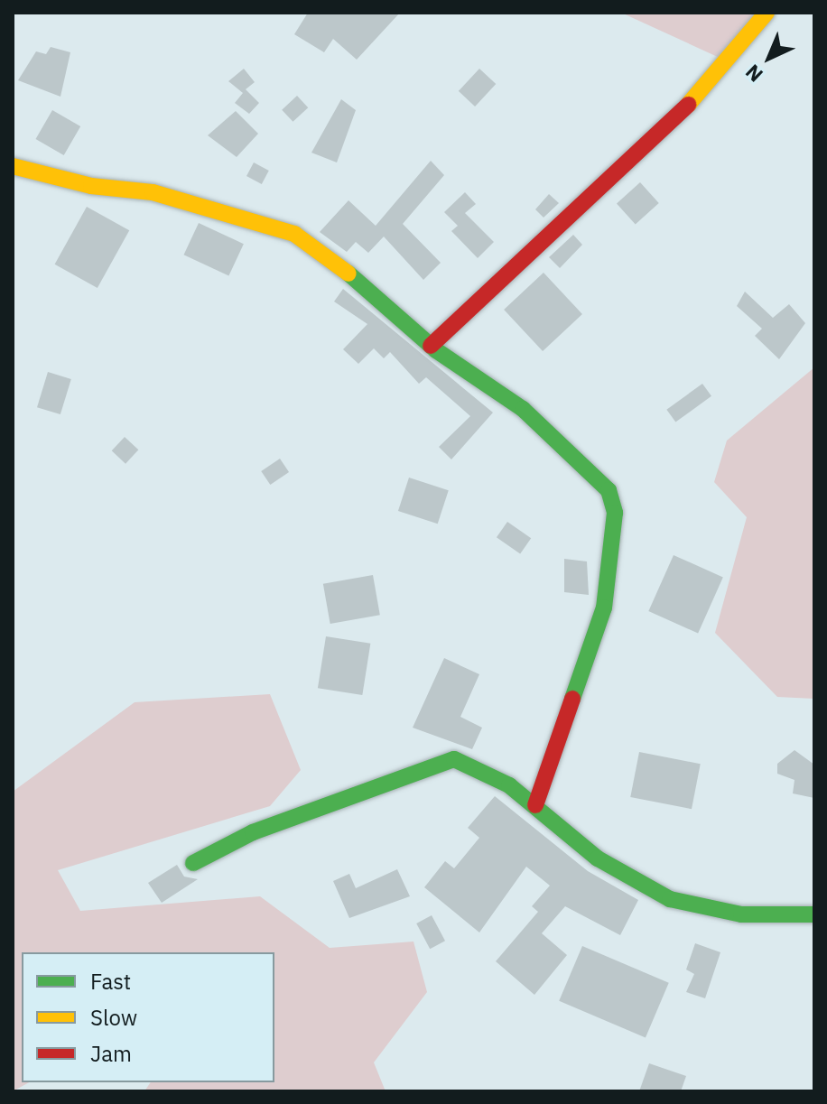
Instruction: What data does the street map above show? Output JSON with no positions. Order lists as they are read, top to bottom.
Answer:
{
  "legend": ["Fast", "Slow", "Jam"],
  "north": "bottom left"
}
